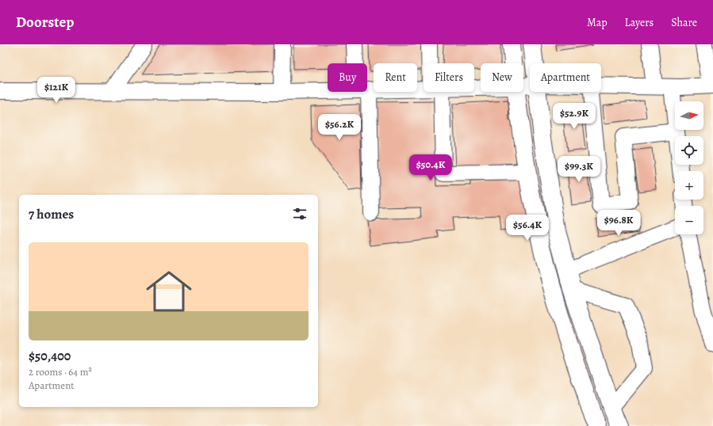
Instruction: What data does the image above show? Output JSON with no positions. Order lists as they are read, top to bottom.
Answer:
{
  "north": "right",
  "page": {
    "header": "Doorstep",
    "nav": ["Map", "Layers", "Share"],
    "chip": [
      "Buy",
      "Rent",
      "Filters",
      "New",
      "Apartment"
    ],
    "price": [
      "$121K",
      "$52.9K",
      "$56.2K",
      "$50.4K",
      "$99.3K",
      "$96.8K",
      "$56.4K"
    ],
    "map_buttons": ["+", "−"],
    "heading": "7 homes",
    "list": [
      {
        "name": "$50,400",
        "note": "2 rooms · 64 m² · Apartment"
      }
    ]
  }
}
